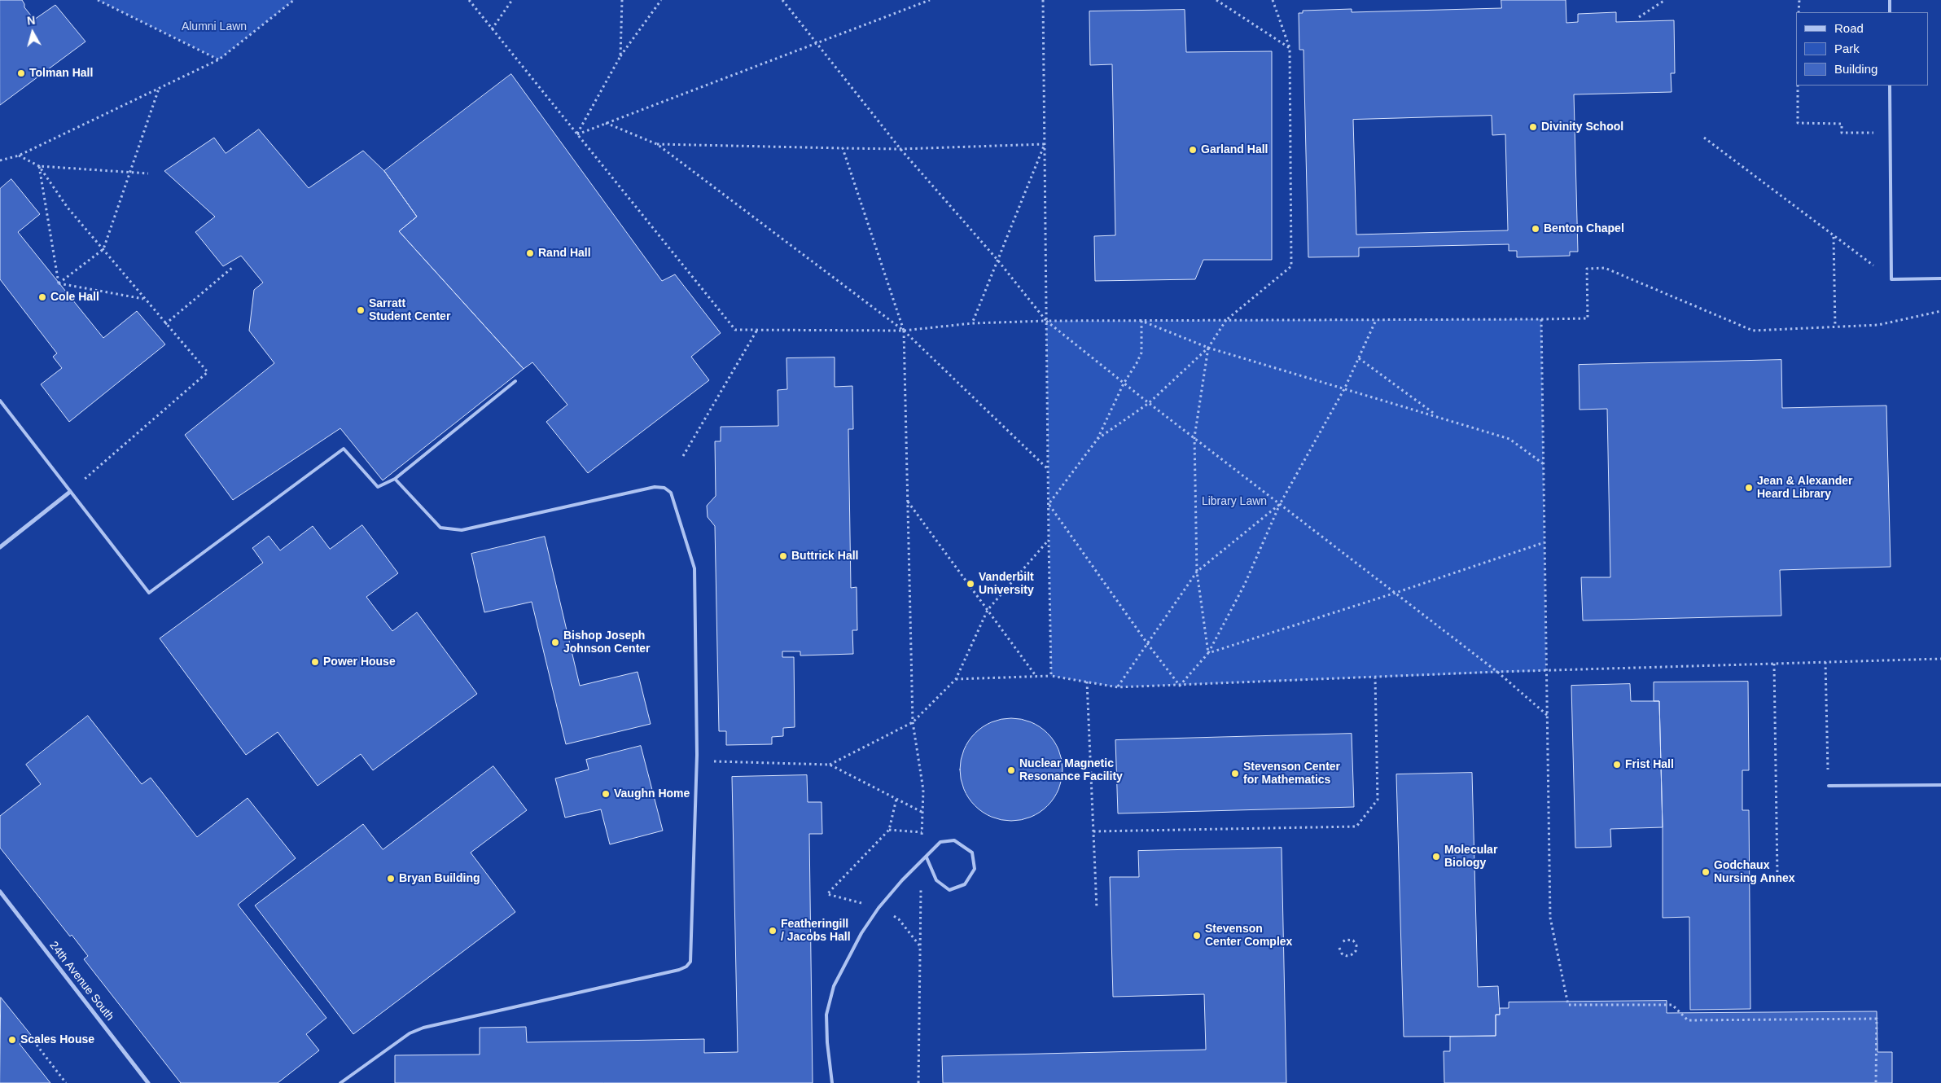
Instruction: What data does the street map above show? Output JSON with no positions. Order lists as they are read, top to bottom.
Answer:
{
  "streets": {
    "street": ["24th Avenue South"]
  },
  "parks": ["Alumni Lawn", "Library Lawn"],
  "places": [
    "Tolman Hall",
    "Divinity School",
    "Garland Hall",
    "Benton Chapel",
    "Rand Hall",
    "Cole Hall",
    "Sarratt Student Center",
    "Jean & Alexander Heard Library",
    "Buttrick Hall",
    "Vanderbilt University",
    "Bishop Joseph Johnson Center",
    "Power House",
    "Frist Hall",
    "Nuclear Magnetic Resonance Facility",
    "Stevenson Center for Mathematics",
    "Vaughn Home",
    "Molecular Biology",
    "Godchaux Nursing Annex",
    "Bryan Building",
    "Featheringill / Jacobs Hall",
    "Stevenson Center Complex",
    "Scales House"
  ],
  "legend": ["Road", "Park", "Building"],
  "north": "top"
}
